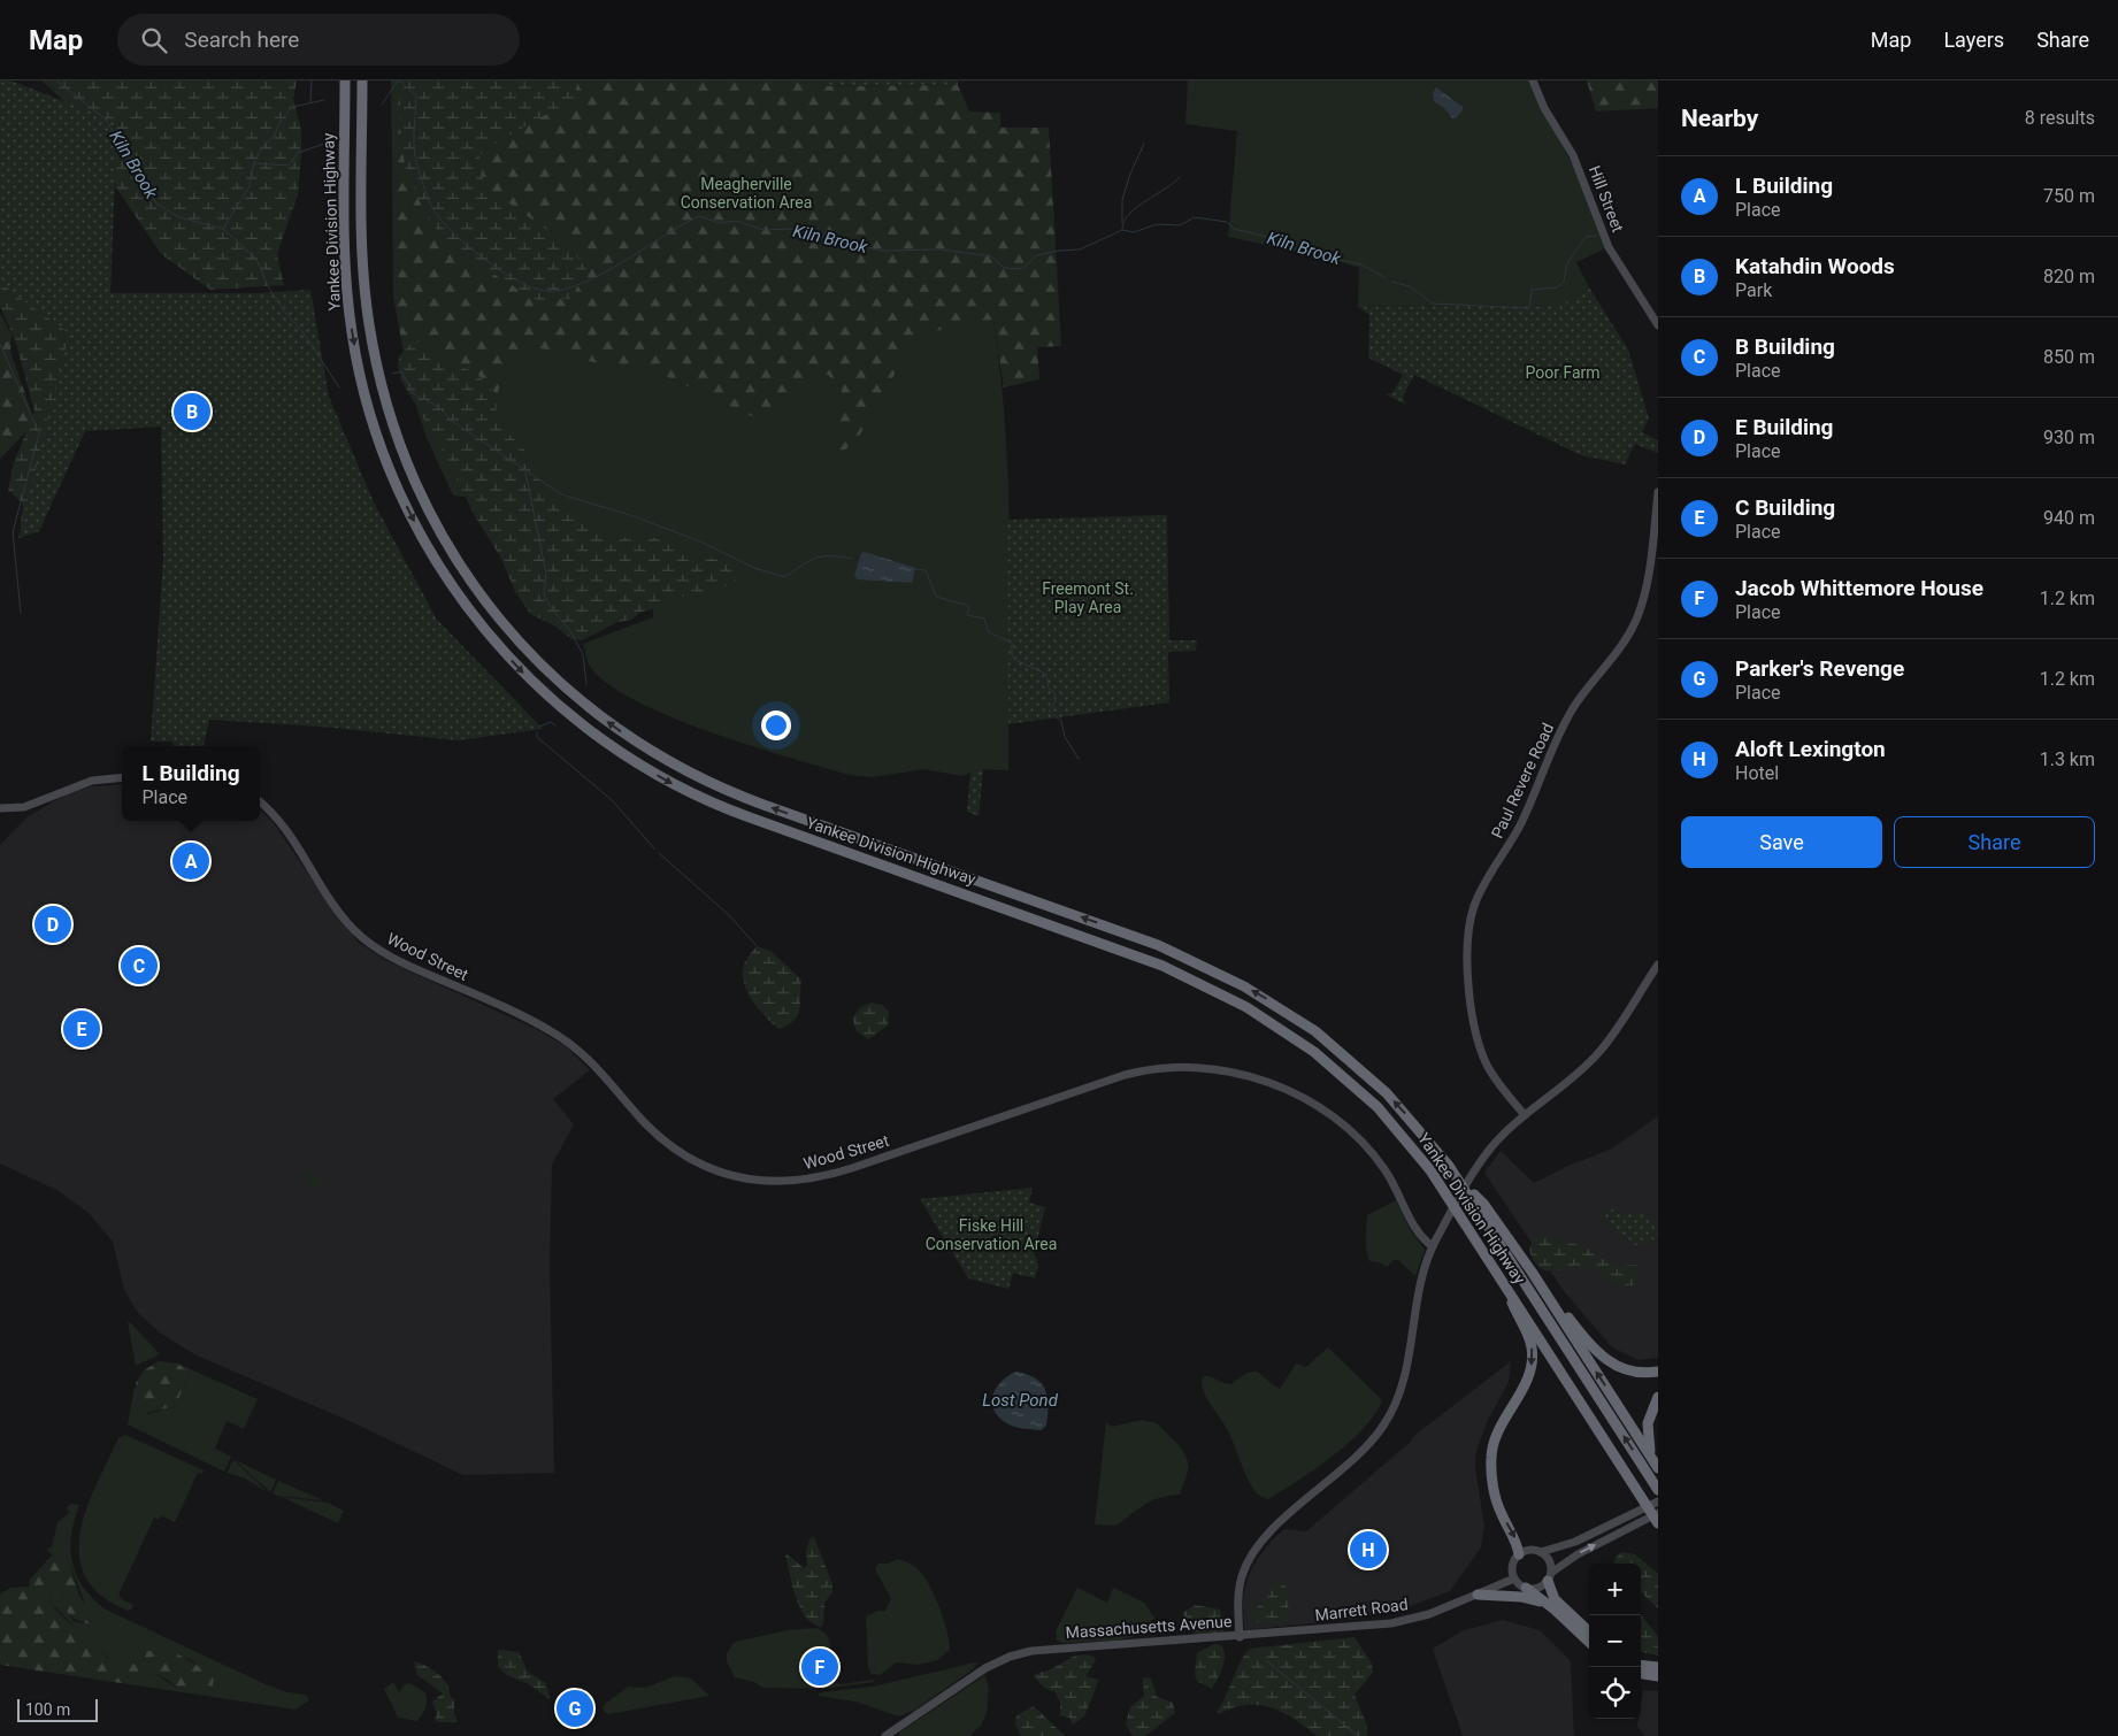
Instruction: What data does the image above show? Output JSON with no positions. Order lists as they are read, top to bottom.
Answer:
{
  "streets": {
    "highway": ["Yankee Division Highway"],
    "street": [
      "Hill Street",
      "Paul Revere Road",
      "Wood Street",
      "Marrett Road",
      "Massachusetts Avenue"
    ]
  },
  "crossings": [
    ["Paul Revere Road", "Massachusetts Avenue"],
    ["Wood Street", "Massachusetts Avenue"],
    ["Marrett Road", "Massachusetts Avenue"]
  ],
  "water": ["Kiln Brook", "Lost Pond"],
  "parks": [
    "Meagherville Conservation Area",
    "Poor Farm",
    "Freemont St. Play Area",
    "Fiske Hill Conservation Area"
  ],
  "scale_bar": "100 m",
  "page": {
    "header": "Map",
    "search": "Search here",
    "nav": ["Map", "Layers", "Share"],
    "heading": ["Nearby", "8 results"],
    "list": [
      {
        "mark": "A",
        "name": "L Building",
        "note": "Place",
        "value": "750 m"
      },
      {
        "mark": "B",
        "name": "Katahdin Woods",
        "note": "Park",
        "value": "820 m"
      },
      {
        "mark": "C",
        "name": "B Building",
        "note": "Place",
        "value": "850 m"
      },
      {
        "mark": "D",
        "name": "E Building",
        "note": "Place",
        "value": "930 m"
      },
      {
        "mark": "E",
        "name": "C Building",
        "note": "Place",
        "value": "940 m"
      },
      {
        "mark": "F",
        "name": "Jacob Whittemore House",
        "note": "Place",
        "value": "1.2 km"
      },
      {
        "mark": "G",
        "name": "Parker's Revenge",
        "note": "Place",
        "value": "1.2 km"
      },
      {
        "mark": "H",
        "name": "Aloft Lexington",
        "note": "Hotel",
        "value": "1.3 km"
      }
    ],
    "pins": [
      "B",
      "A",
      "D",
      "C",
      "E",
      "H",
      "F",
      "G"
    ],
    "popup": ["L Building", "Place"],
    "buttons": ["Save", "Share"],
    "map_buttons": ["+", "−"],
    "scale": "100 m"
  }
}
